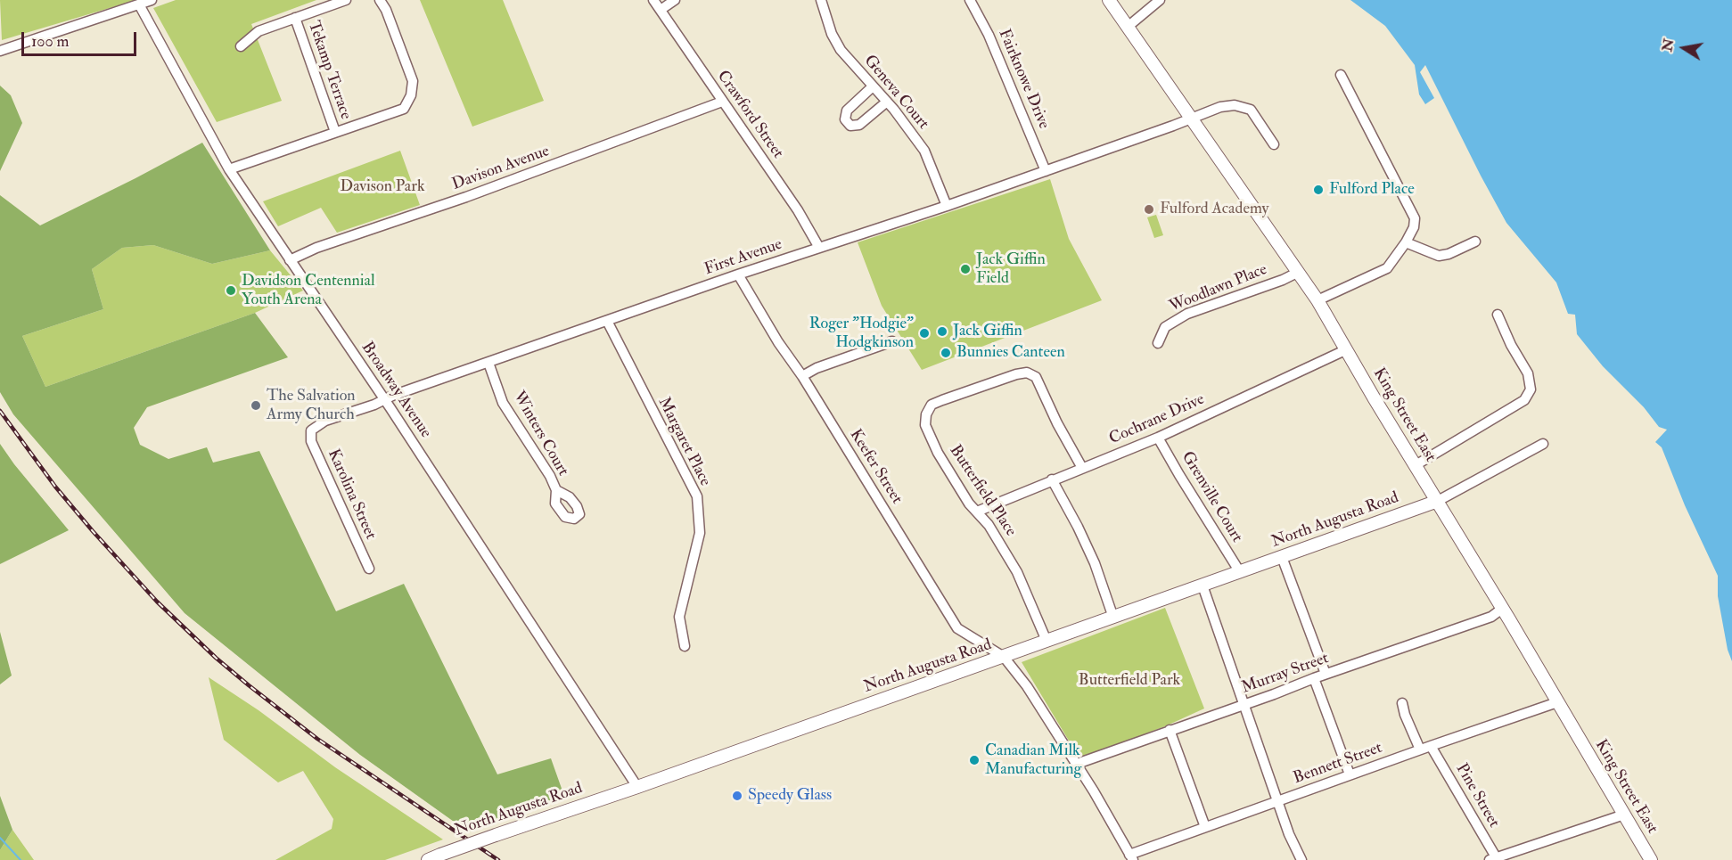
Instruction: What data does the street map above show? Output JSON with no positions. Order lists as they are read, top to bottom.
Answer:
{
  "streets": {
    "main road": ["King Street East", "North Augusta Road"],
    "street": [
      "Tekamp Terrace",
      "Fairknowe Drive",
      "Geneva Court",
      "Crawford Street",
      "Davison Avenue",
      "First Avenue",
      "Woodlawn Place",
      "Broadway Avenue",
      "Cochrane Drive",
      "Winters Court",
      "Margaret Place",
      "Keefer Street",
      "Butterfield Place",
      "Karolina Street",
      "Grenville Court",
      "Murray Street",
      "Bennett Street",
      "Pine Street"
    ]
  },
  "crossings": [
    ["Fairknowe Drive", "First Avenue"],
    ["Geneva Court", "First Avenue"],
    ["Crawford Street", "Davison Avenue"],
    ["Crawford Street", "First Avenue"],
    ["Davison Avenue", "Broadway Avenue"],
    ["First Avenue", "Broadway Avenue"],
    ["First Avenue", "King Street East"],
    ["First Avenue", "Winters Court"],
    ["First Avenue", "Margaret Place"],
    ["First Avenue", "Keefer Street"],
    ["First Avenue", "Karolina Street"],
    ["Woodlawn Place", "King Street East"],
    ["Broadway Avenue", "North Augusta Road"],
    ["King Street East", "Cochrane Drive"],
    ["King Street East", "North Augusta Road"],
    ["King Street East", "Murray Street"],
    ["King Street East", "Bennett Street"],
    ["Cochrane Drive", "Butterfield Place"],
    ["Cochrane Drive", "Grenville Court"],
    ["Keefer Street", "North Augusta Road"],
    ["Butterfield Place", "North Augusta Road"],
    ["Grenville Court", "North Augusta Road"],
    ["Bennett Street", "Pine Street"]
  ],
  "parks": ["Davison Park", "Butterfield Park"],
  "places": [
    "Fulford Place",
    "Fulford Academy",
    "Jack Giffin Field",
    "Davidson Centennial Youth Arena",
    "Jack Giffin",
    "Roger \"Hodgie\" Hodgkinson",
    "Bunnies Canteen",
    "The Salvation Army Church",
    "Canadian Milk Manufacturing",
    "Speedy Glass"
  ],
  "scale_bar": "100 m",
  "north": "left"
}
